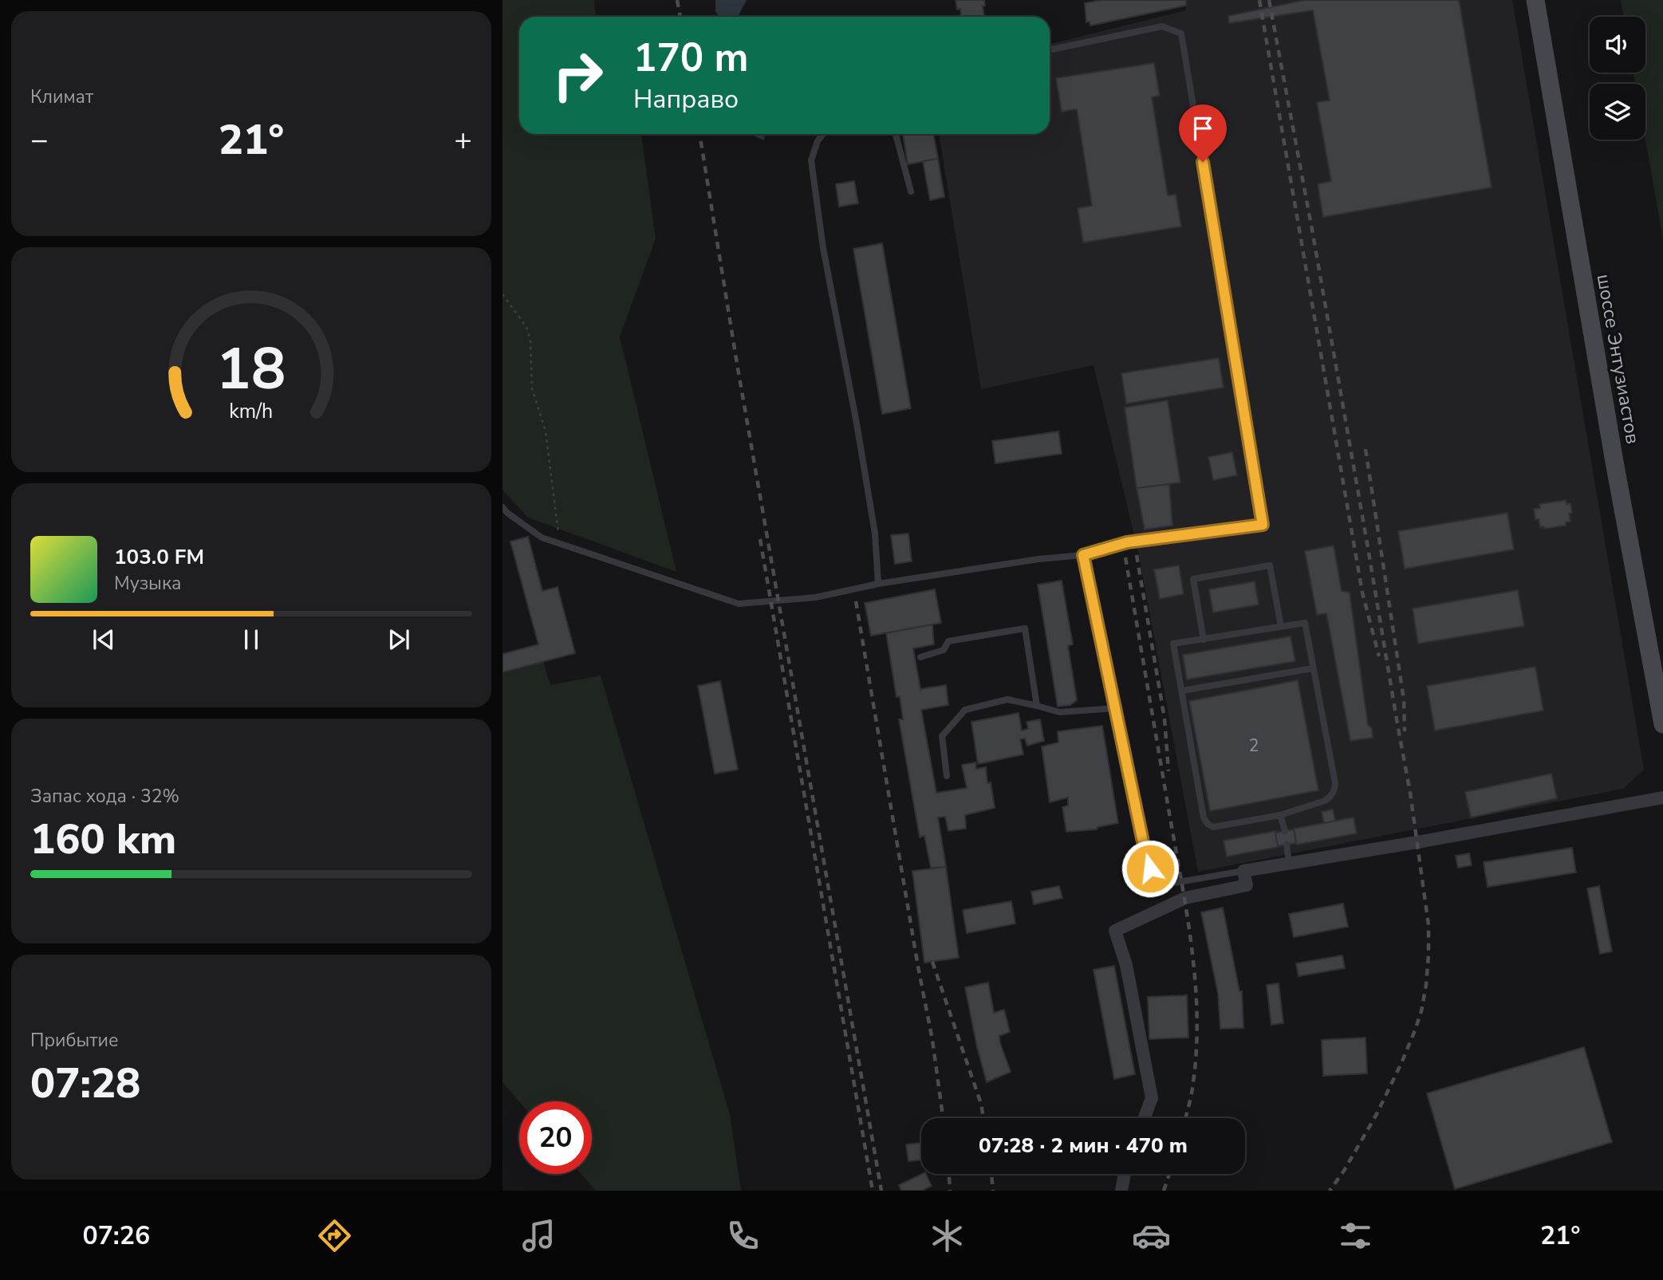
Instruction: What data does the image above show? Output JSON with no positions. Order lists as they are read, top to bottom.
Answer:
{
  "streets": {
    "main road": ["шоссе Энтузиастов"]
  },
  "house_numbers": ["2"],
  "page": {
    "tile": [
      "Климат",
      ["Запас хода · 32%", "160 km"],
      ["Прибытие", "07:28"]
    ],
    "turn": ["170 m", "Направо"],
    "heat": ["−", "21°", "+"],
    "song": ["103.0 FM", "Музыка"],
    "limit": "20",
    "trip": "07:28 · 2 мин · 470 m",
    "tabs": ["07:26", "21°"],
    "gauge": ["18", "km/h"]
  }
}
